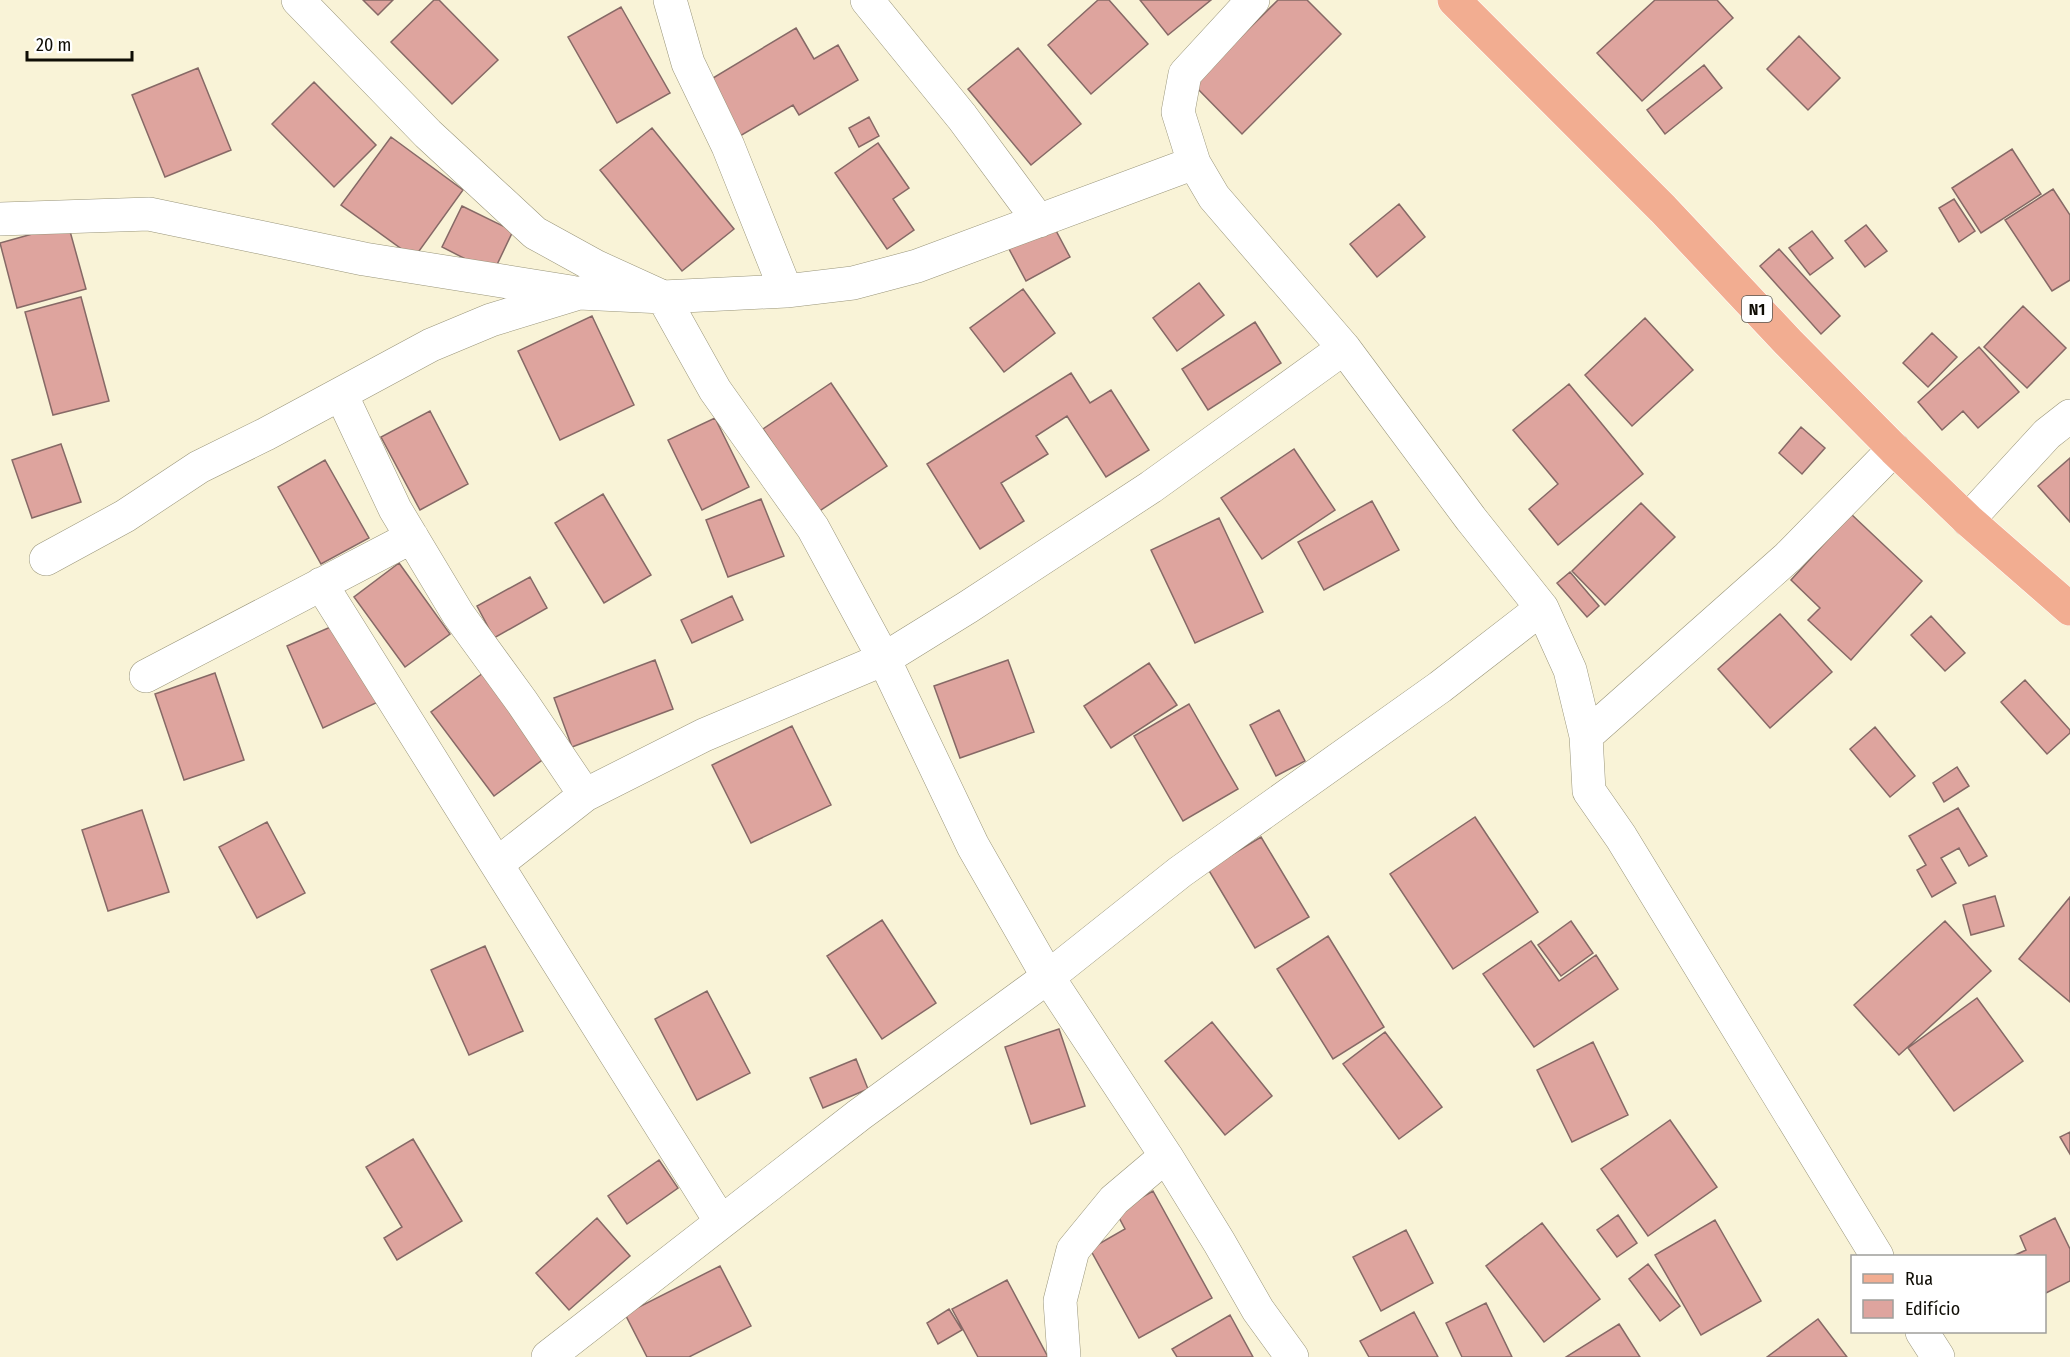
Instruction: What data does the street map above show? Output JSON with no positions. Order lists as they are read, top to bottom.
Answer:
{
  "streets": {
    "main road": ["N1"]
  },
  "legend": ["Rua", "Edifício"],
  "scale_bar": "20 m"
}
